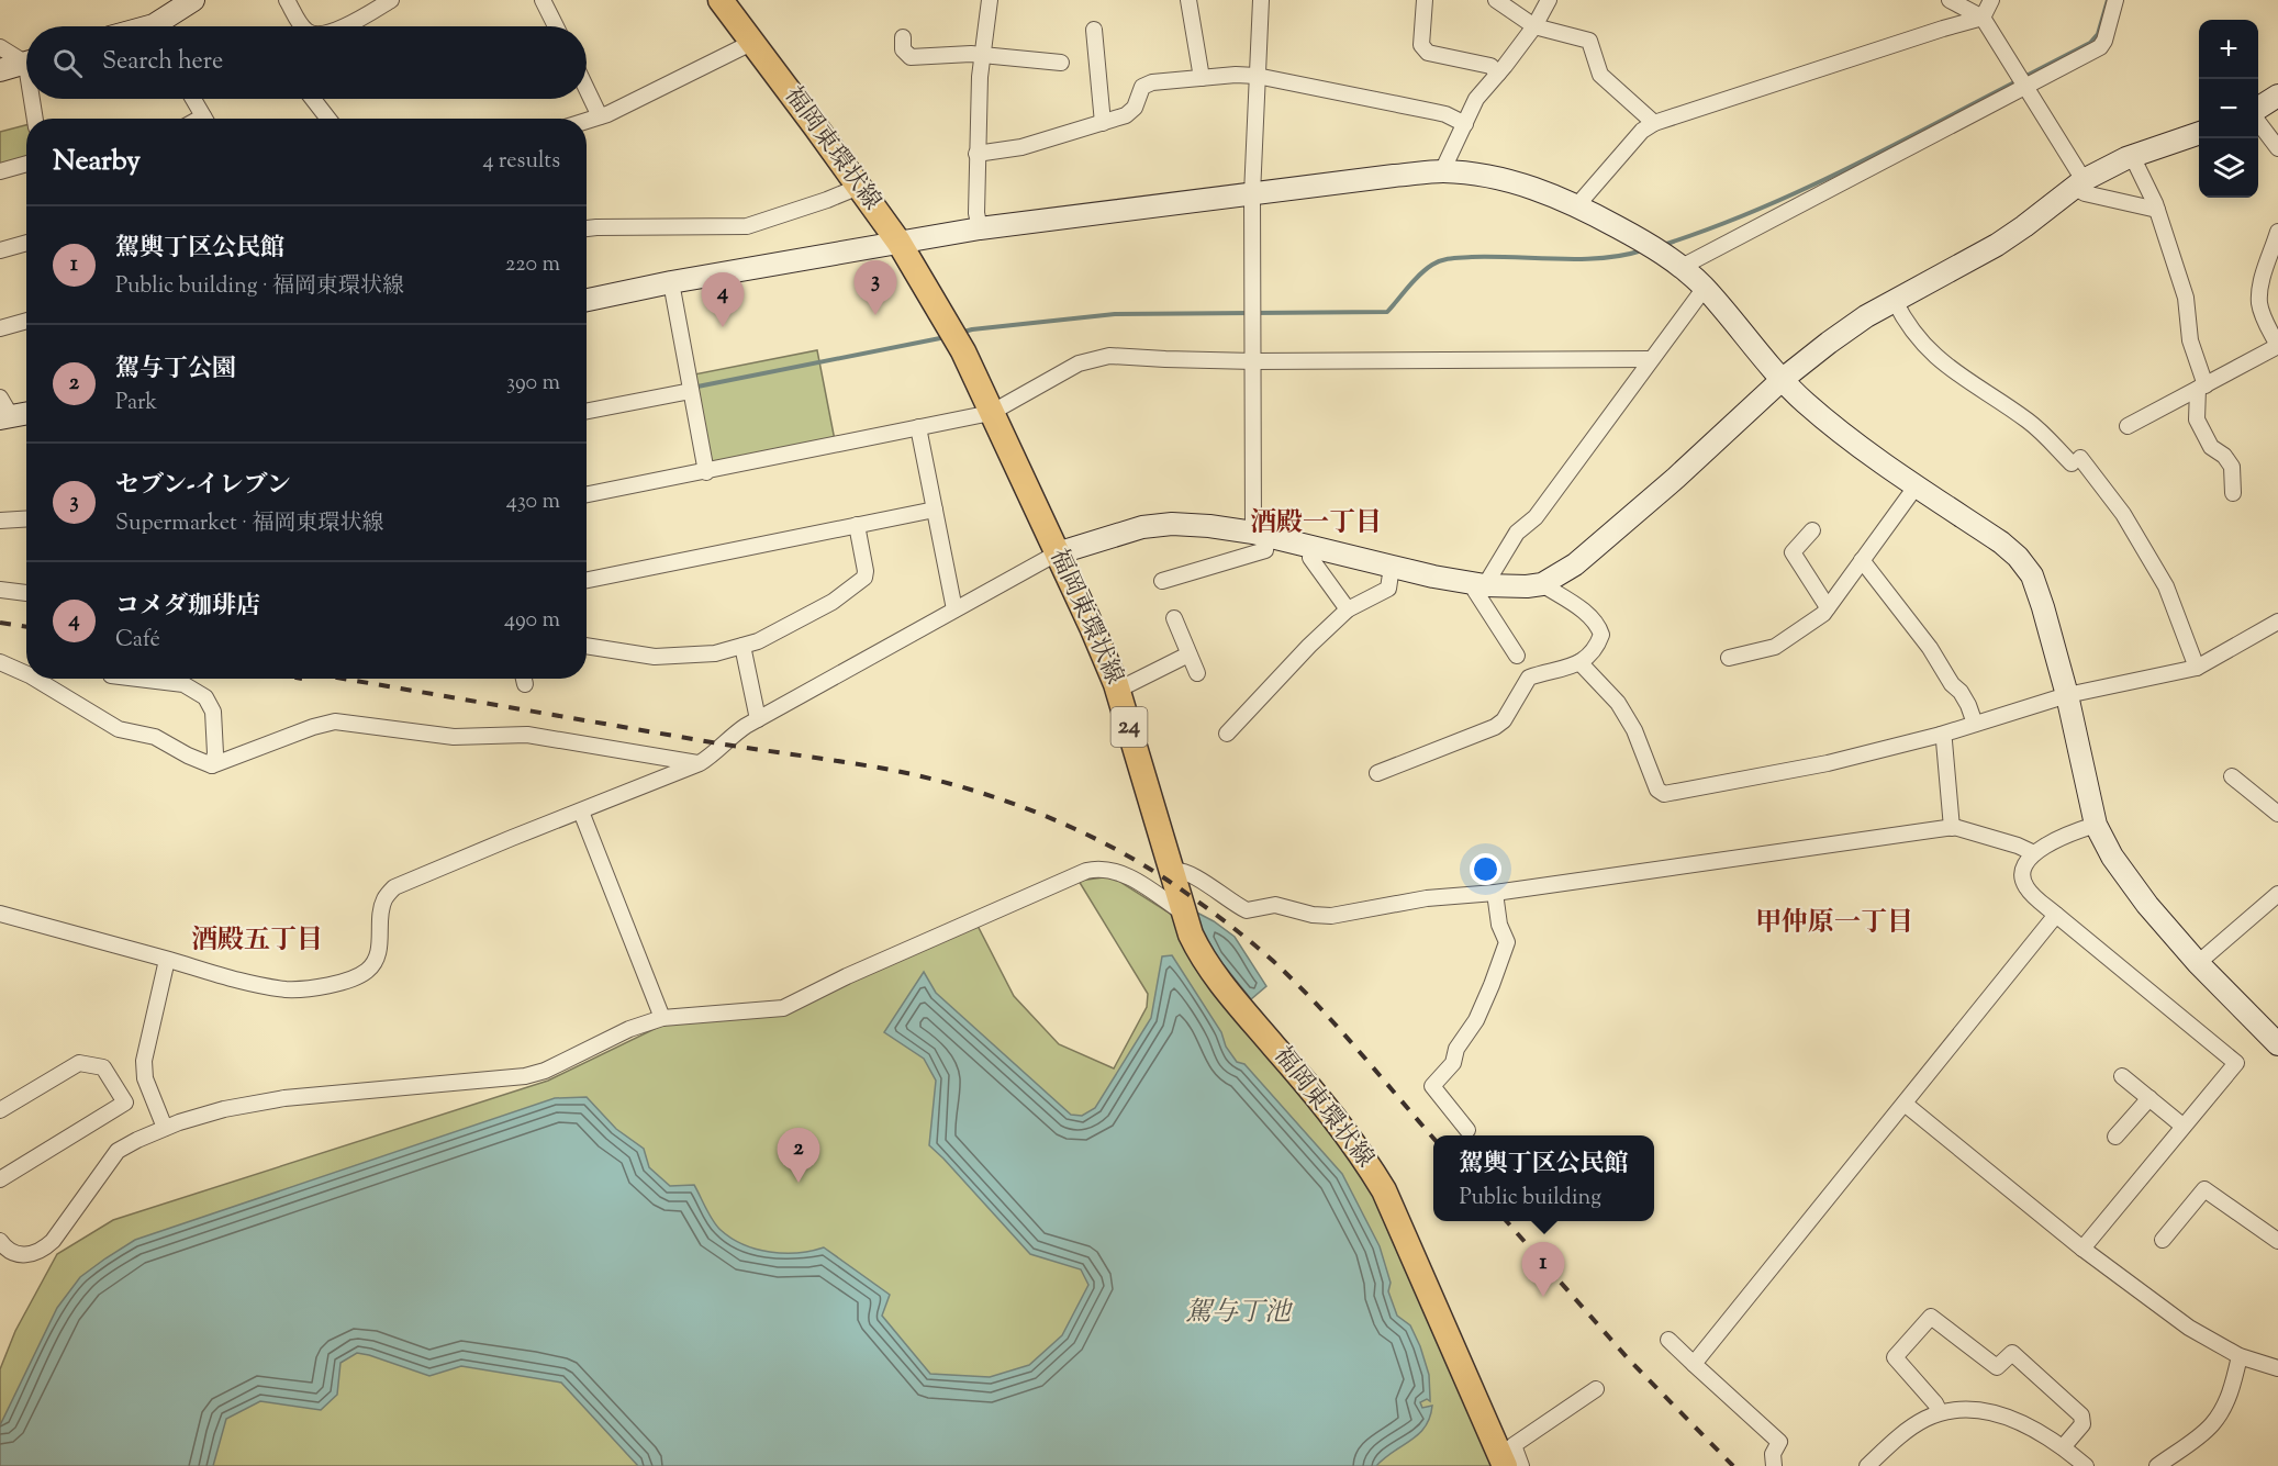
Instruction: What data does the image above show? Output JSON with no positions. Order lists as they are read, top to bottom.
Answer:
{
  "streets": {
    "main road": ["福岡東環状線", "24"]
  },
  "districts": ["酒殿一丁目", "甲仲原一丁目", "酒殿五丁目"],
  "water": ["駕与丁池"],
  "page": {
    "map_buttons": ["+", "−"],
    "search": "Search here",
    "heading": ["Nearby", "4 results"],
    "list": [
      {
        "mark": "1",
        "name": "駕輿丁区公民館",
        "note": "Public building · 福岡東環状線",
        "value": "220 m"
      },
      {
        "mark": "2",
        "name": "駕与丁公園",
        "note": "Park",
        "value": "390 m"
      },
      {
        "mark": "3",
        "name": "セブン-イレブン",
        "note": "Supermarket · 福岡東環状線",
        "value": "430 m"
      },
      {
        "mark": "4",
        "name": "コメダ珈琲店",
        "note": "Café",
        "value": "490 m"
      }
    ],
    "pins": [
      "3",
      "4",
      "2",
      "1"
    ],
    "popup": ["駕輿丁区公民館", "Public building"]
  }
}
